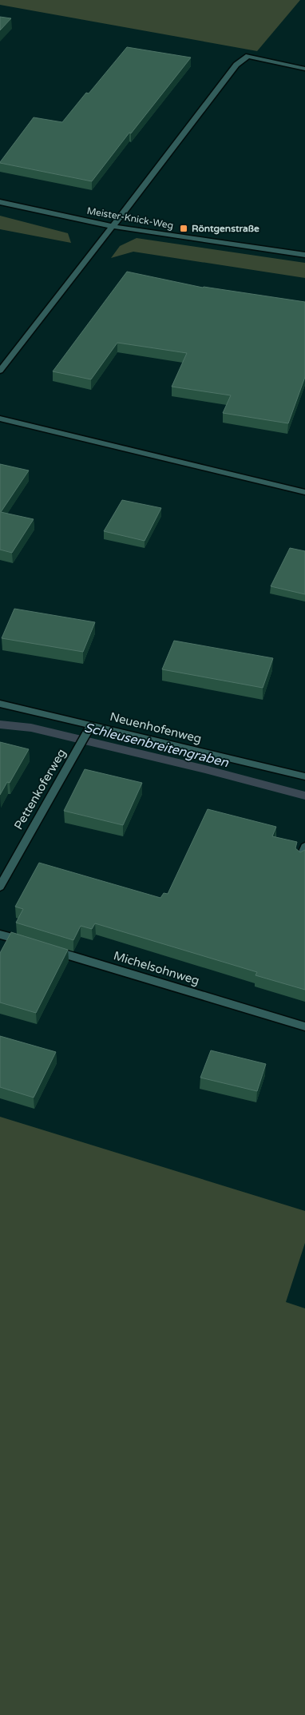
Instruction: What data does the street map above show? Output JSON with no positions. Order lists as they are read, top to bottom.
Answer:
{
  "streets": {
    "street": [
      "Meister-Knick-Weg",
      "Neuenhofenweg",
      "Pettenkoferweg",
      "Michelsohnweg"
    ]
  },
  "crossings": [
    ["Neuenhofenweg", "Pettenkoferweg"]
  ],
  "water": ["Schleusenbreitengraben"],
  "places": {
    "transit": ["Röntgenstraße"]
  }
}
